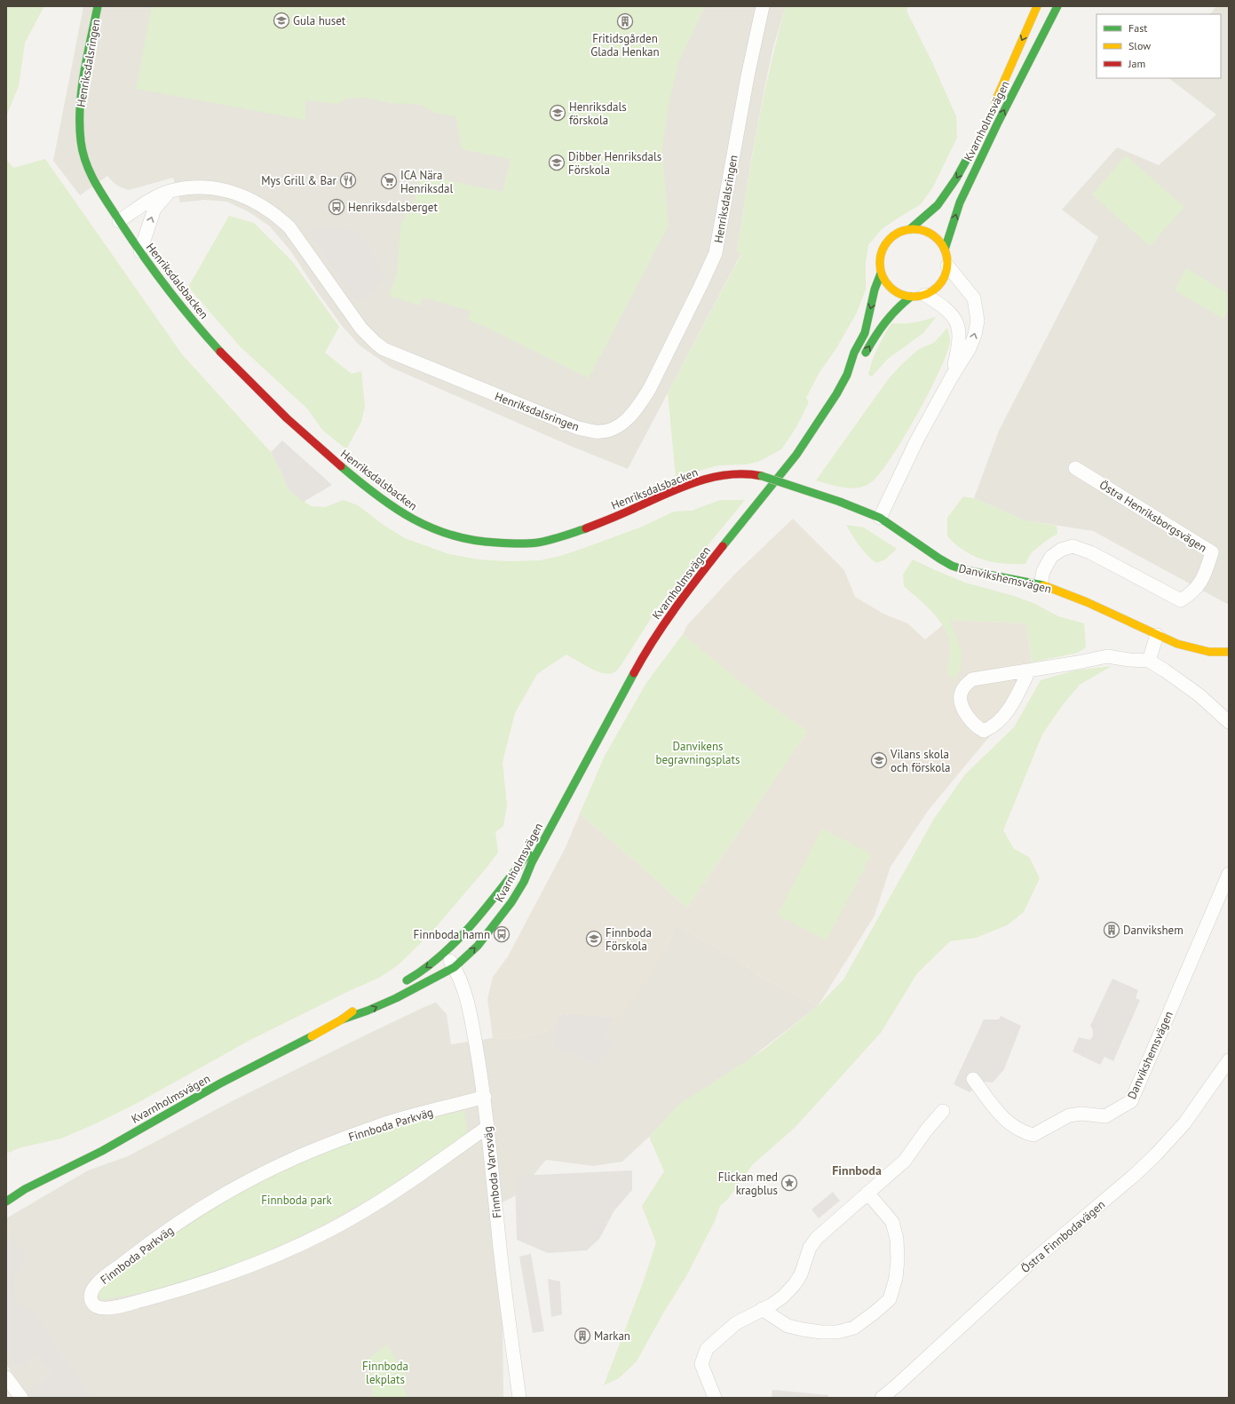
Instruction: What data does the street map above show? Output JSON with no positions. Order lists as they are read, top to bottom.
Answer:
{
  "streets": {
    "street": [
      "Henriksdalsringen",
      "Kvarnholmsvägen",
      "Henriksdalsbacken",
      "Östra Henriksborgsvägen",
      "Danvikshemsvägen",
      "Finnboda Parkväg",
      "Finnboda Varvsväg",
      "Östra Finnbodavägen"
    ]
  },
  "crossings": [
    ["Henriksdalsringen", "Henriksdalsbacken"],
    ["Kvarnholmsvägen", "Finnboda Varvsväg"],
    ["Henriksdalsbacken", "Danvikshemsvägen"],
    ["Östra Henriksborgsvägen", "Danvikshemsvägen"],
    ["Finnboda Parkväg", "Finnboda Varvsväg"]
  ],
  "districts": ["Finnboda"],
  "parks": ["Danvikens begravningsplats", "Finnboda park", "Finnboda lekplats"],
  "places": {
    "school or university": [
      "Gula huset",
      "Henriksdals förskola",
      "Dibber Henriksdals Förskola",
      "Vilans skola och förskola",
      "Finnboda Förskola"
    ],
    "building": ["Fritidsgården Glada Henkan", "Danvikshem", "Markan"],
    "restaurant": ["Mys Grill & Bar"],
    "supermarket": ["ICA Nära Henriksdal"],
    "bus stop": ["Henriksdalsberget", "Finnboda hamn"],
    "place": ["Flickan med kragblus"]
  },
  "legend": ["Fast", "Slow", "Jam"]
}
